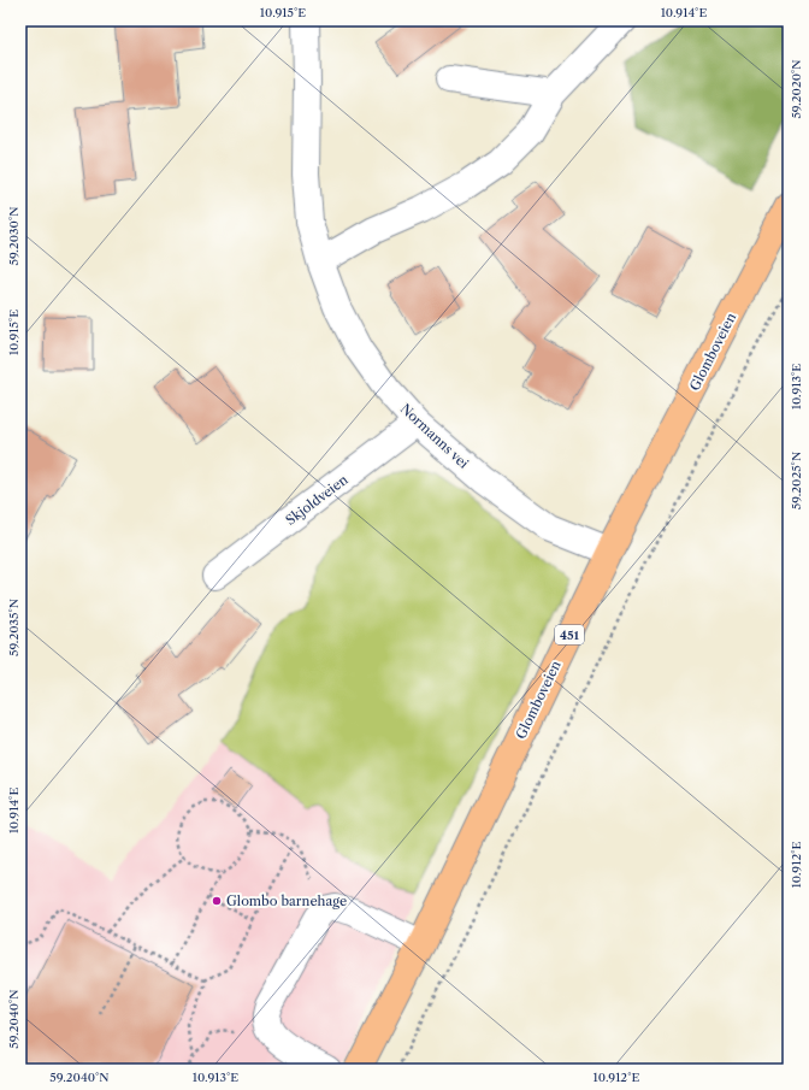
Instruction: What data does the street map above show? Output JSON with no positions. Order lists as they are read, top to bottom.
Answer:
{
  "streets": {
    "main road": ["Glomboveien", "451"],
    "street": ["Normanns vei", "Skjoldveien"]
  },
  "crossings": [
    ["Glomboveien", "Normanns vei"],
    ["Normanns vei", "Skjoldveien"]
  ],
  "places": ["Glombo barnehage"],
  "coordinates": [
    "10.915°E",
    "10.914°E",
    "59.2020°N",
    "59.2030°N",
    "10.913°E",
    "59.2025°N",
    "59.2035°N",
    "10.912°E",
    "59.2040°N"
  ]
}
